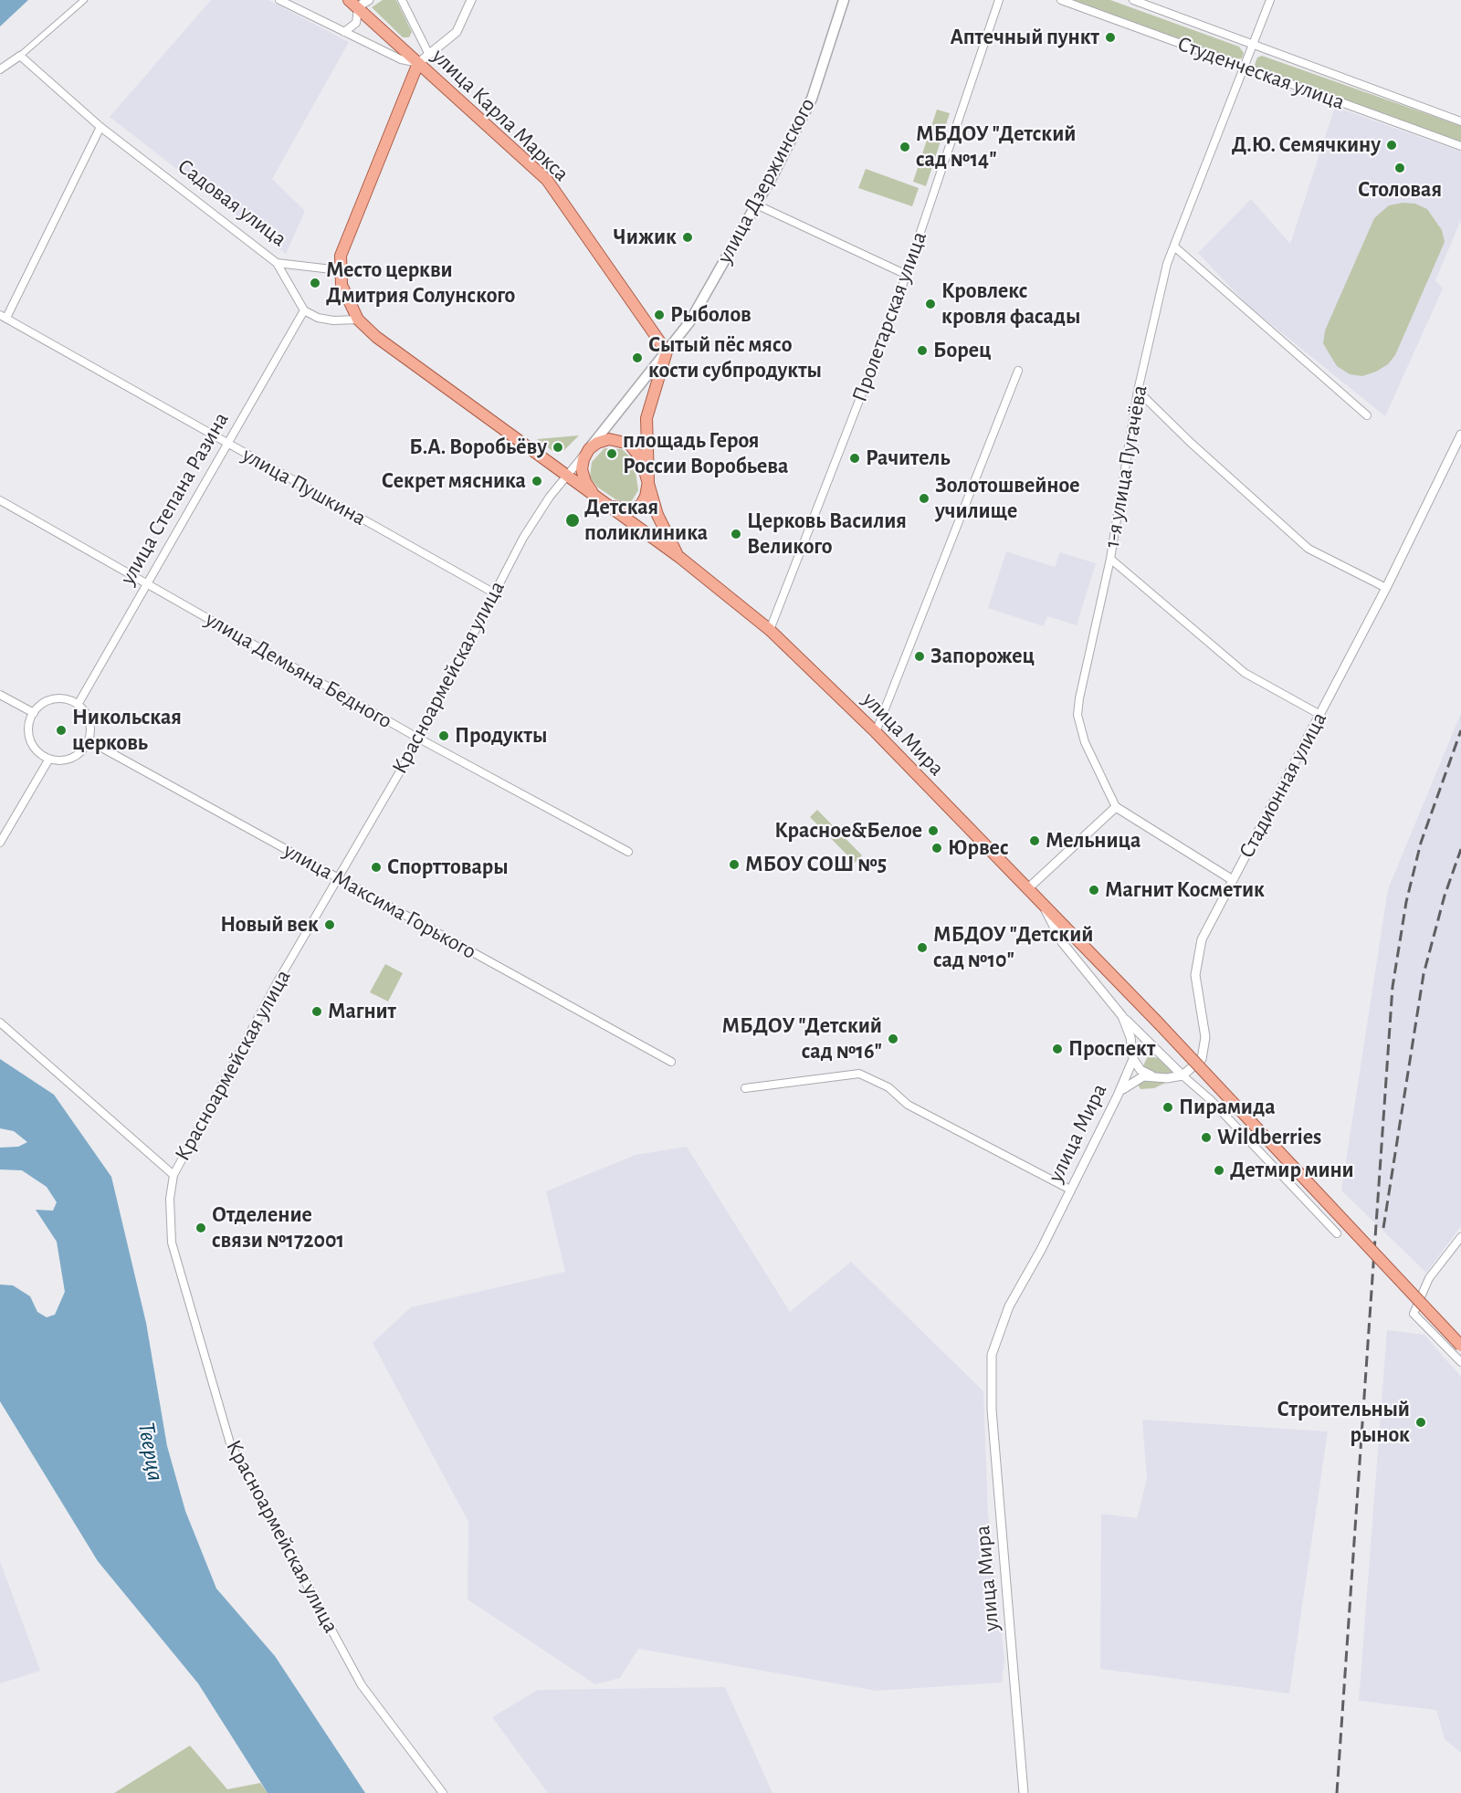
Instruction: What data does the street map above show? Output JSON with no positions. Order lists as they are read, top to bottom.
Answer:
{
  "streets": {
    "main road": ["улица Карла Маркса", "улица Дзержинского", "улица Мира"],
    "street": [
      "Студенческая улица",
      "Садовая улица",
      "Пролетарская улица",
      "1-я улица Пугачёва",
      "улица Пушкина",
      "улица Степана Разина",
      "улица Демьяна Бедного",
      "Красноармейская улица",
      "Стадионная улица",
      "улица Максима Горького"
    ]
  },
  "crossings": [
    ["Студенческая улица", "1-я улица Пугачёва"],
    ["улица Карла Маркса", "улица Дзержинского"],
    ["улица Дзержинского", "Красноармейская улица"],
    ["улица Дзержинского", "улица Мира"],
    ["Пролетарская улица", "улица Мира"],
    ["улица Пушкина", "улица Степана Разина"],
    ["улица Пушкина", "Красноармейская улица"],
    ["улица Степана Разина", "улица Демьяна Бедного"],
    ["улица Степана Разина", "улица Максима Горького"],
    ["улица Демьяна Бедного", "Красноармейская улица"],
    ["Красноармейская улица", "улица Мира"],
    ["Красноармейская улица", "улица Максима Горького"]
  ],
  "water": ["Тверца"],
  "places": [
    "Аптечный пункт",
    "Д.Ю. Семячкину",
    "МБДОУ \"Детский сад №14\"",
    "Столовая",
    "Чижик",
    "Место церкви Дмитрия Солунского",
    "Кровлекс кровля фасады",
    "Рыболов",
    "Борец",
    "Сытый пёс мясо кости субпродукты",
    "Б.А. Воробьёву",
    "площадь Героя России Воробьева",
    "Рачитель",
    "Секрет мясника",
    "Золотошвейное училище",
    "Детская поликлиника",
    "Церковь Василия Великого",
    "Запорожец",
    "Никольская церковь",
    "Продукты",
    "Красное&Белое",
    "Мельница",
    "Юрвес",
    "МБОУ СОШ №5",
    "Спорттовары",
    "Магнит Косметик",
    "Новый век",
    "МБДОУ \"Детский сад №10\"",
    "Магнит",
    "МБДОУ \"Детский сад №16\"",
    "Проспект",
    "Пирамида",
    "Wildberries",
    "Детмир мини",
    "Отделение связи №172001",
    "Строительный рынок"
  ]
}
